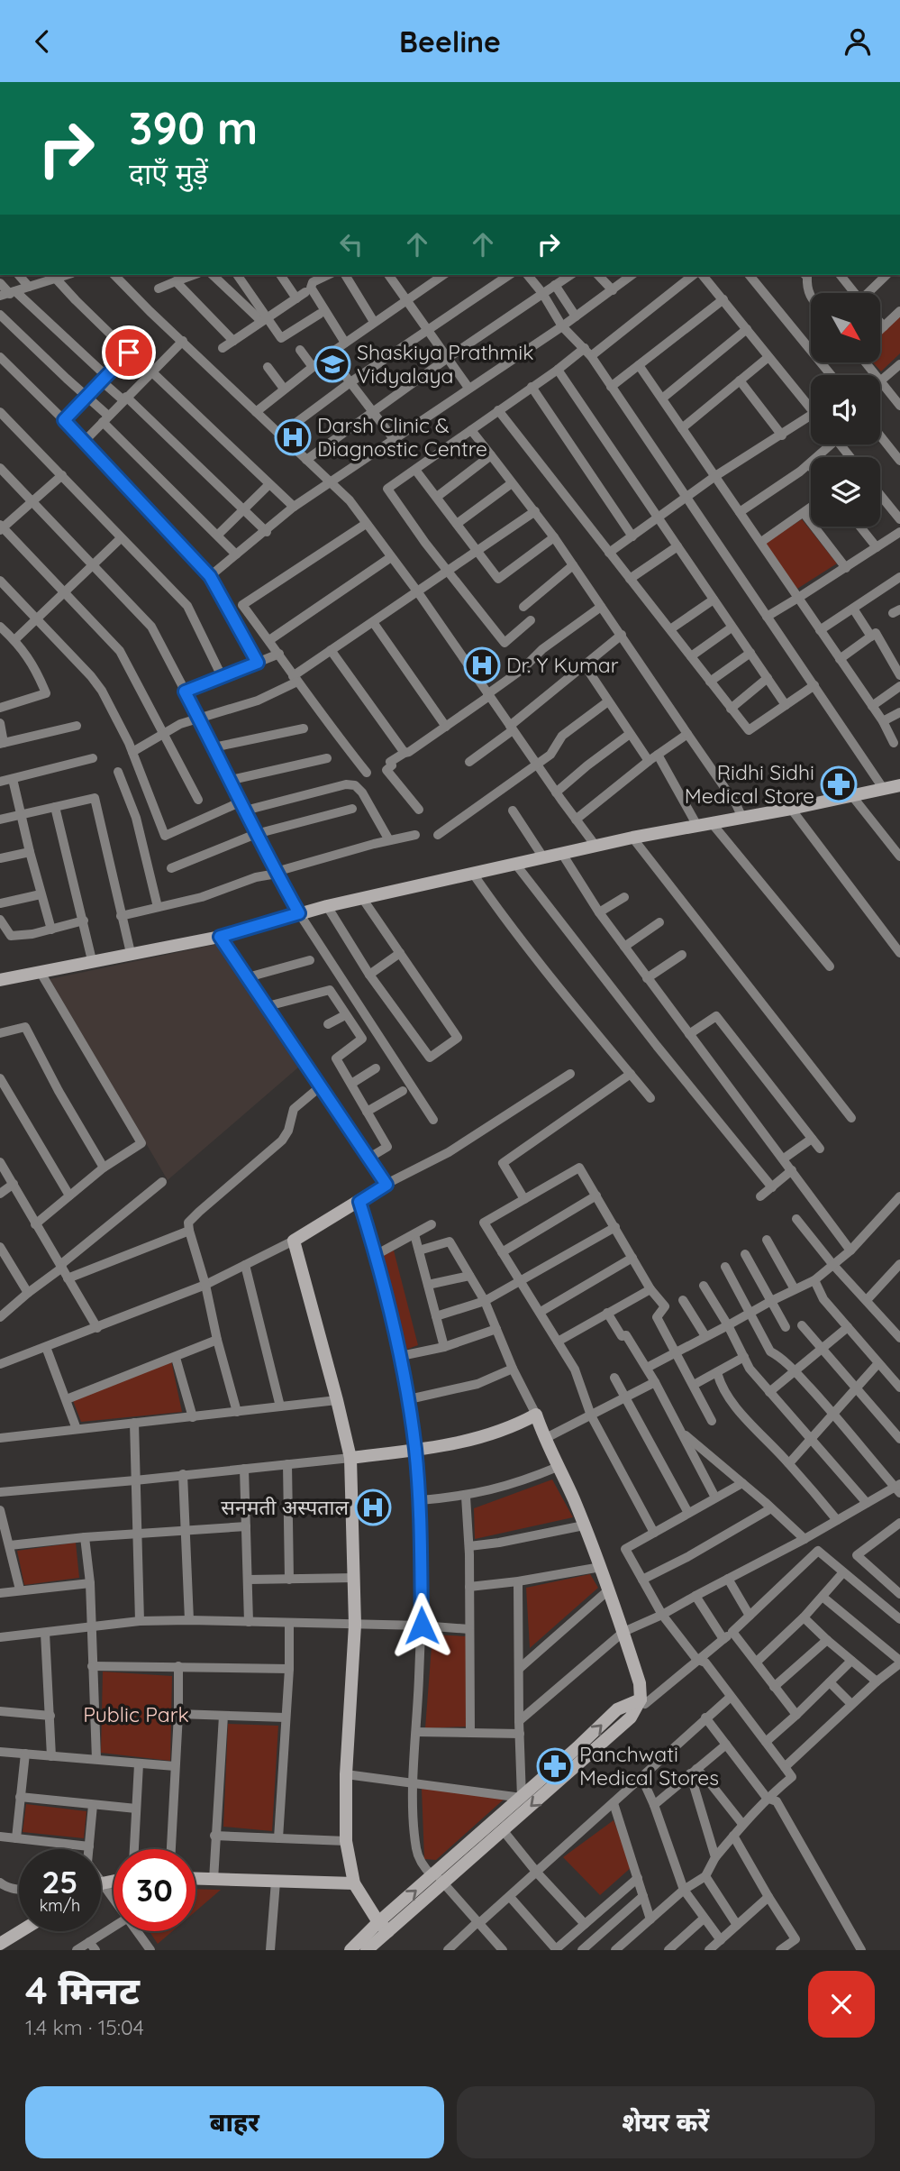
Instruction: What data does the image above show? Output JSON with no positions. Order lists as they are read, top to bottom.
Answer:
{
  "parks": ["Public Park"],
  "places": {
    "school or university": ["Shaskiya Prathmik Vidyalaya"],
    "hospital": ["Darsh Clinic & Diagnostic Centre", "Dr. Y Kumar", "सनमती अस्पताल"],
    "pharmacy": ["Ridhi Sidhi Medical Store", "Panchwati Medical Stores"]
  },
  "north": "bottom right",
  "page": {
    "header": "Beeline",
    "turn": ["390 m", "दाएँ मुड़ें"],
    "speed": "25 km/h",
    "limit": "30",
    "heading": ["4 मिनट", "1.4 km · 15:04"],
    "buttons": ["बाहर", "शेयर करें"]
  }
}
